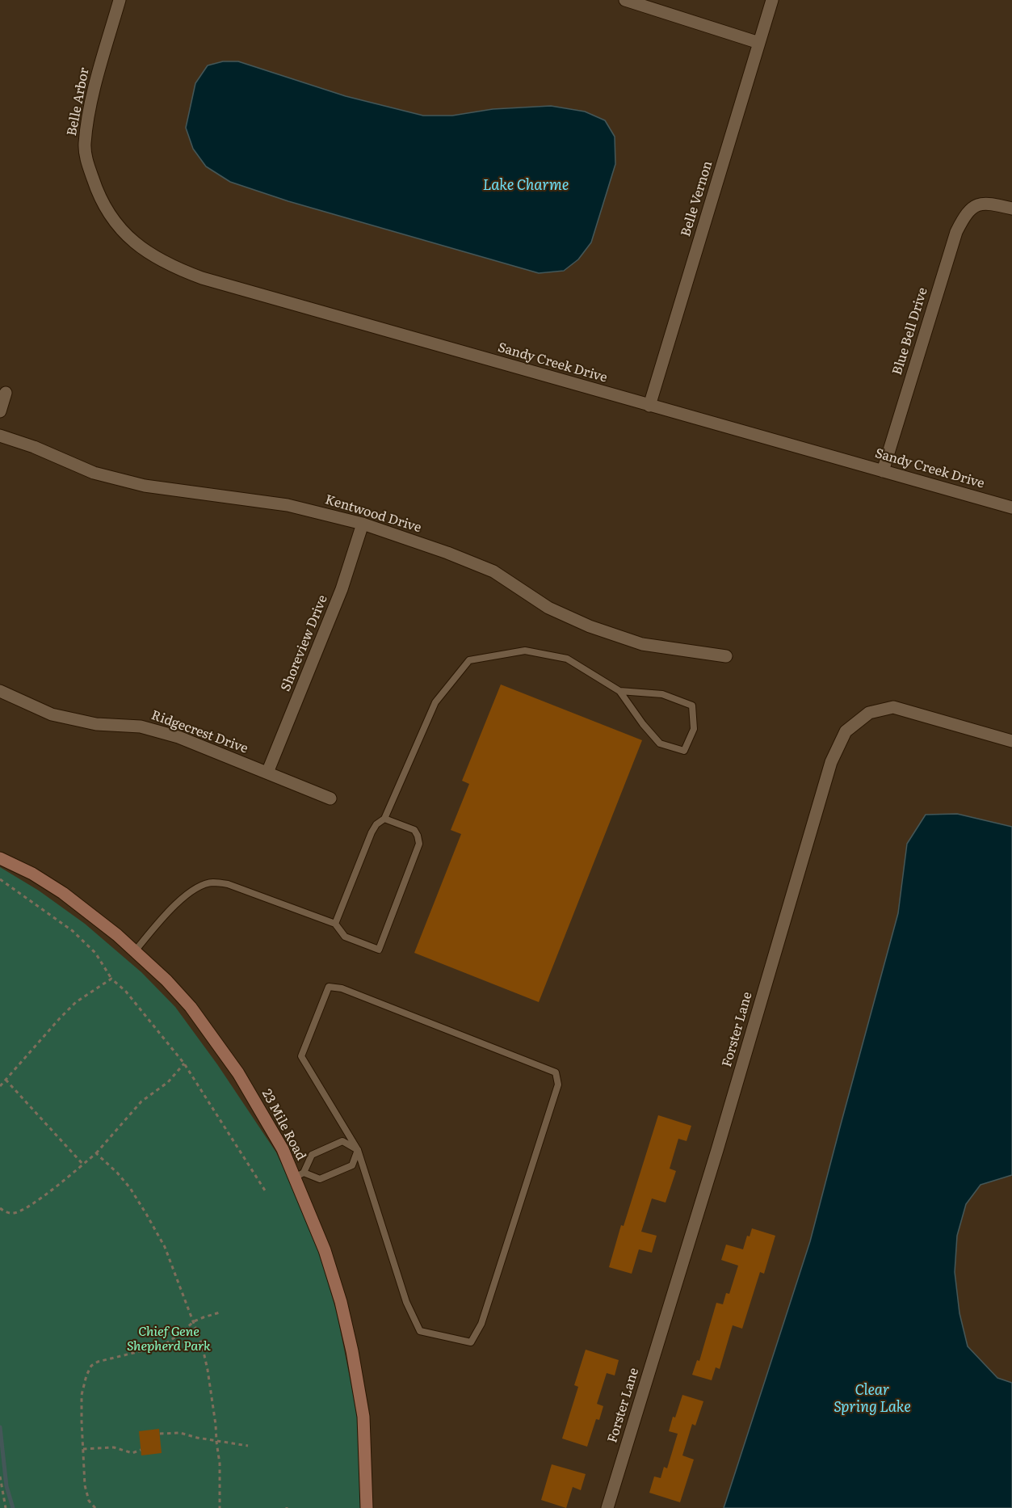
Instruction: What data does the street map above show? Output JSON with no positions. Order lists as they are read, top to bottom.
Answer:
{
  "streets": {
    "main road": ["23 Mile Road"],
    "street": [
      "Belle Arbor",
      "Belle Vernon",
      "Blue Bell Drive",
      "Sandy Creek Drive",
      "Kentwood Drive",
      "Shoreview Drive",
      "Ridgecrest Drive",
      "Forster Lane"
    ]
  },
  "crossings": [
    ["Belle Arbor", "Sandy Creek Drive"],
    ["Belle Vernon", "Sandy Creek Drive"],
    ["Blue Bell Drive", "Sandy Creek Drive"],
    ["Kentwood Drive", "Shoreview Drive"],
    ["Shoreview Drive", "Ridgecrest Drive"]
  ],
  "water": ["Lake Charme", "Clear Spring Lake"],
  "parks": ["Chief Gene Shepherd Park"]
}
